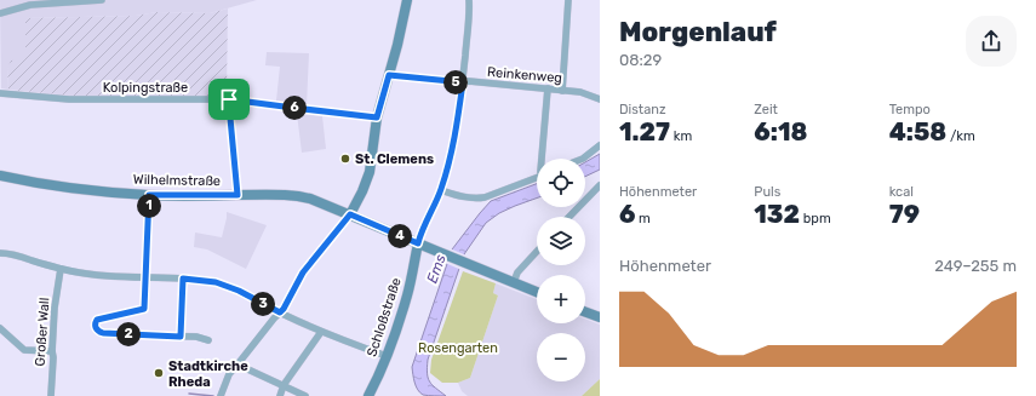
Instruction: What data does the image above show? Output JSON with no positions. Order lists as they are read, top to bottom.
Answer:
{
  "streets": {
    "main road": ["Wilhelmstraße", "Schloßstraße"],
    "street": ["Reinkenweg", "Kolpingstraße", "Großer Wall"]
  },
  "crossings": [
    ["Wilhelmstraße", "Schloßstraße"]
  ],
  "water": ["Ems"],
  "parks": ["Rosengarten"],
  "places": ["St. Clemens", "Stadtkirche Rheda"],
  "page": {
    "heading": ["Morgenlauf", "08:29"],
    "pins": [
      "5",
      "6",
      "1",
      "4",
      "3",
      "2"
    ],
    "stats": [
      ["Distanz", "1.27 km"],
      ["Zeit", "6:18"],
      ["Tempo", "4:58 /km"],
      ["Höhenmeter", "6 m"],
      ["Puls", "132 bpm"],
      ["kcal", "79"]
    ],
    "map_buttons": ["+", "−"],
    "chart": ["Höhenmeter", "249–255 m"]
  }
}
